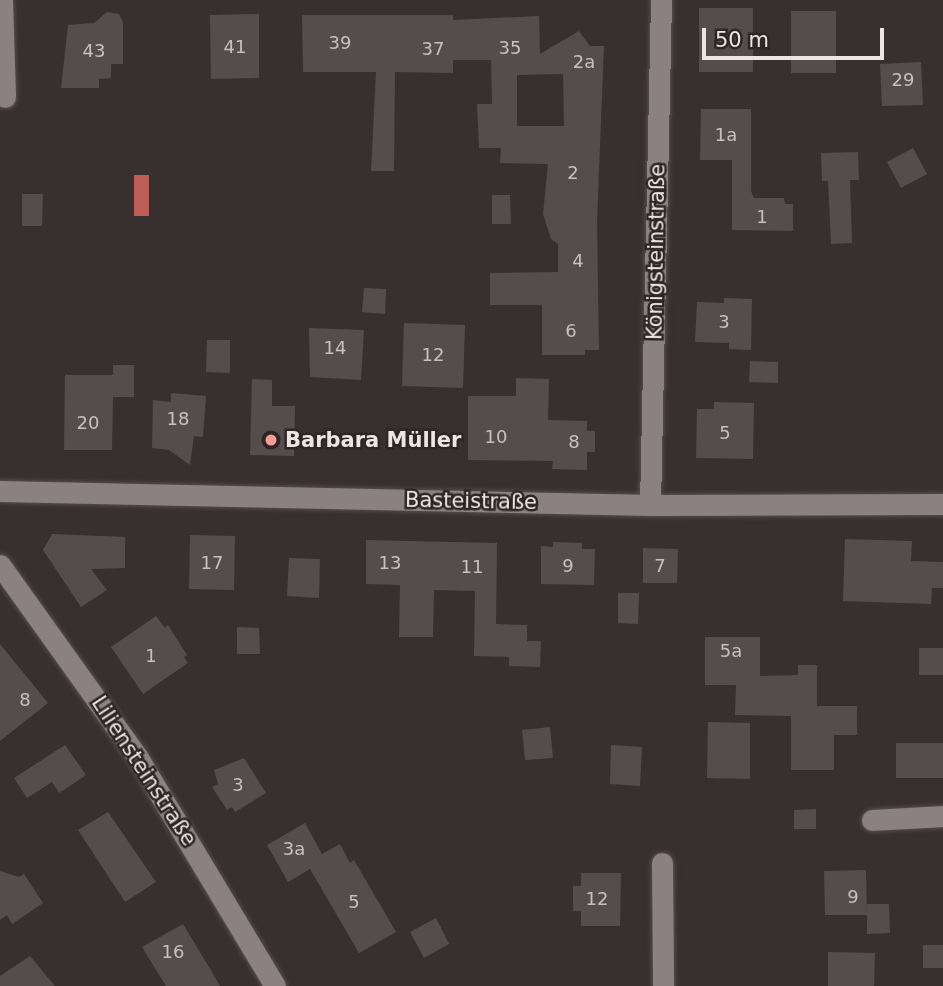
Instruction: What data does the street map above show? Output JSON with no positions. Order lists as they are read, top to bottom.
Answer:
{
  "streets": {
    "street": ["Königsteinstraße", "Basteistraße", "Liliensteinstraße"]
  },
  "crossings": [
    ["Königsteinstraße", "Basteistraße"]
  ],
  "places": ["Barbara Müller"],
  "house_numbers": [
    "39",
    "41",
    "35",
    "37",
    "43",
    "2a",
    "29",
    "1a",
    "2",
    "1",
    "4",
    "3",
    "6",
    "14",
    "12",
    "18",
    "20",
    "5",
    "10",
    "8",
    "17",
    "13",
    "9",
    "7",
    "11",
    "5a",
    "1",
    "8",
    "3",
    "3a",
    "9",
    "12",
    "5",
    "16"
  ],
  "scale_bar": "50 m"
}
